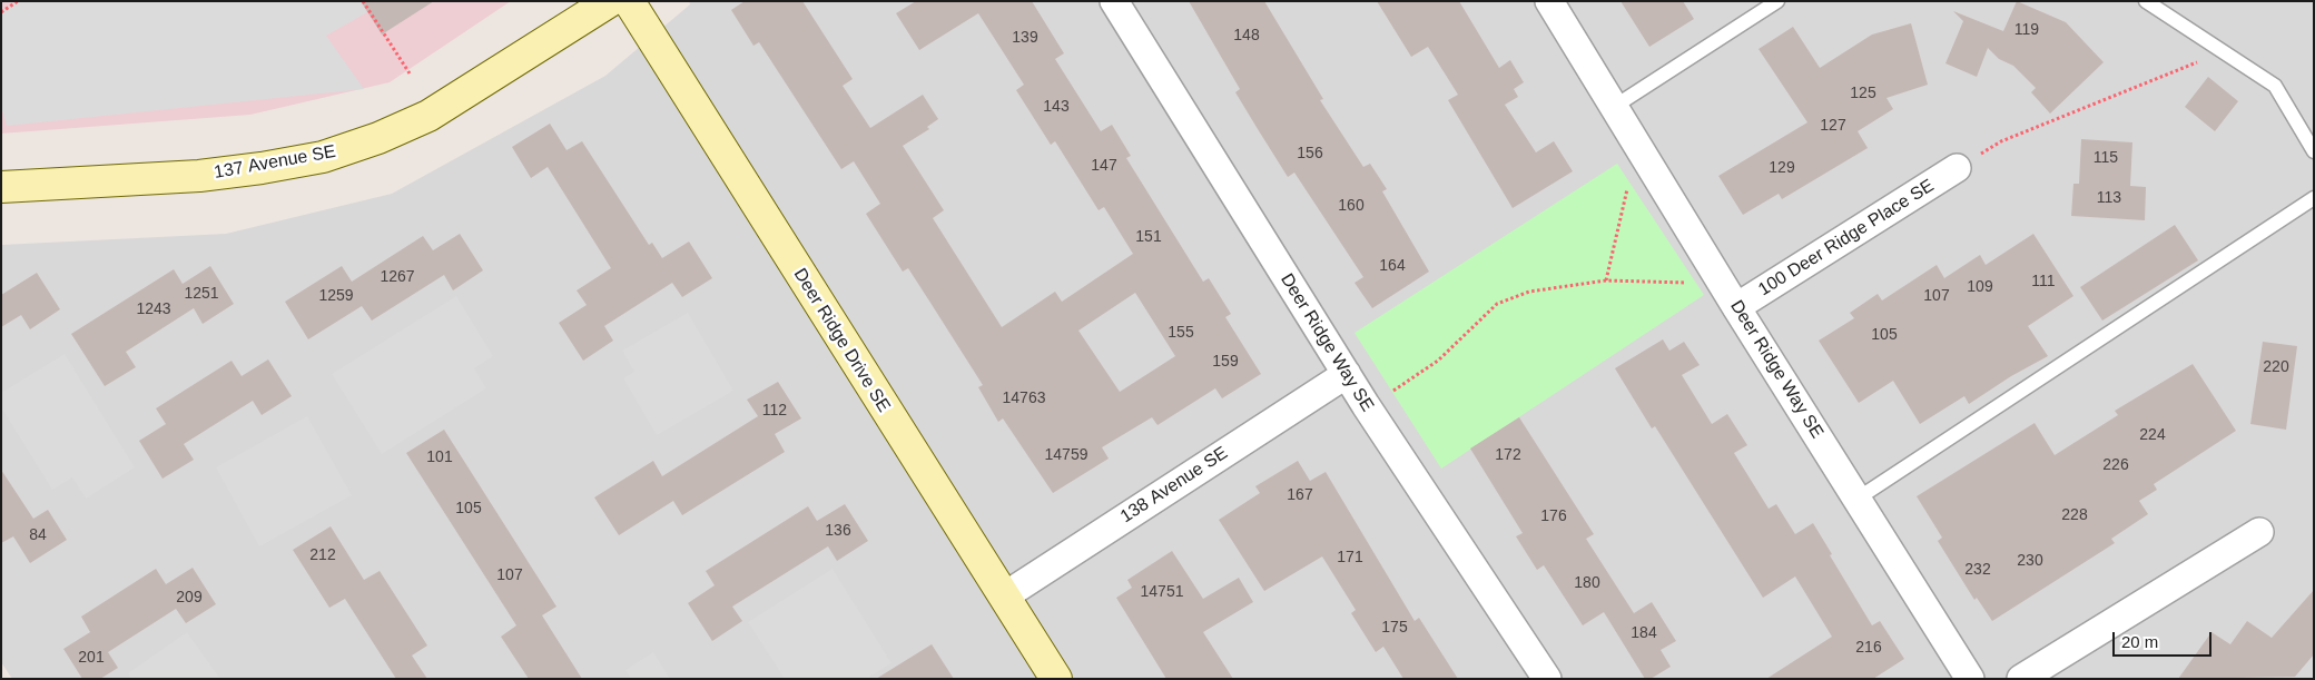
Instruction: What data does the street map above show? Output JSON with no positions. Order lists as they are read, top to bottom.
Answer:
{
  "streets": {
    "street": [
      "137 Avenue SE",
      "100 Deer Ridge Place SE",
      "Deer Ridge Drive SE",
      "Deer Ridge Way SE",
      "138 Avenue SE"
    ]
  },
  "crossings": [
    ["100 Deer Ridge Place SE", "Deer Ridge Way SE"],
    ["Deer Ridge Drive SE", "138 Avenue SE"],
    ["Deer Ridge Way SE", "138 Avenue SE"]
  ],
  "house_numbers": [
    "119",
    "148",
    "139",
    "125",
    "143",
    "127",
    "156",
    "115",
    "147",
    "129",
    "113",
    "160",
    "151",
    "164",
    "1267",
    "111",
    "109",
    "1251",
    "1259",
    "107",
    "1243",
    "155",
    "105",
    "159",
    "220",
    "14763",
    "112",
    "224",
    "14759",
    "172",
    "101",
    "226",
    "167",
    "105",
    "228",
    "176",
    "136",
    "84",
    "212",
    "171",
    "230",
    "232",
    "107",
    "180",
    "14751",
    "209",
    "175",
    "184",
    "216",
    "201"
  ],
  "scale_bar": "20 m"
}
